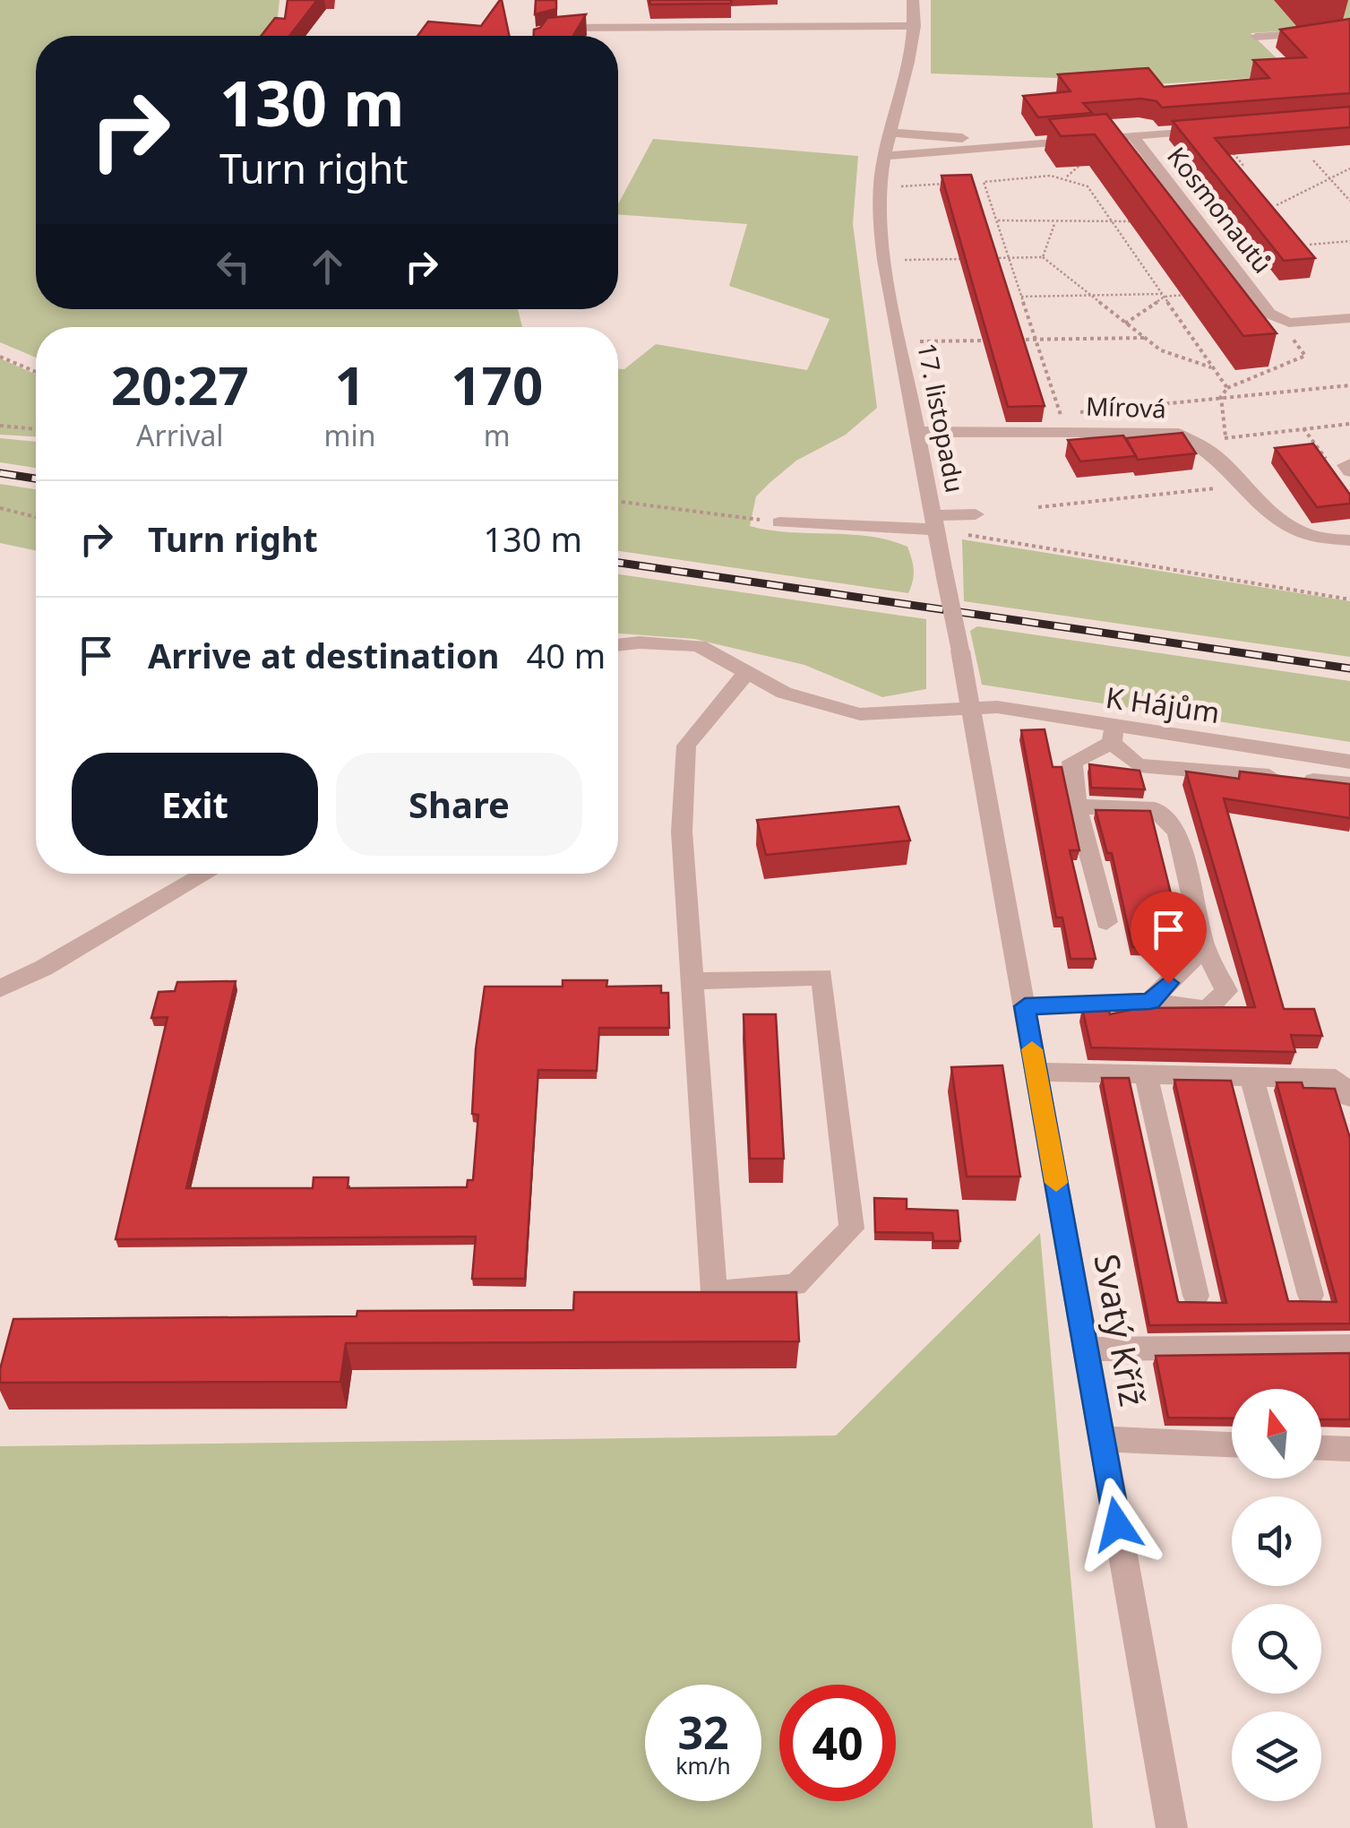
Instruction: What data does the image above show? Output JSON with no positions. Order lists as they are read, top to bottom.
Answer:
{
  "streets": {
    "street": [
      "Kosmonautů",
      "Mírová",
      "17. listopadu",
      "K Hájům",
      "Svatý Kříž"
    ]
  },
  "crossings": [
    ["Mírová", "17. listopadu"],
    ["17. listopadu", "K Hájům"],
    ["17. listopadu", "Svatý Kříž"]
  ],
  "north": "top",
  "page": {
    "turn": ["130 m", "Turn right"],
    "eta": [
      "20:27",
      "Arrival",
      "1",
      "min",
      "170",
      "m"
    ],
    "list": [
      {
        "name": "Turn right",
        "value": "130 m"
      },
      {
        "name": "Arrive at destination",
        "value": "40 m"
      }
    ],
    "buttons": ["Exit", "Share"],
    "speed": "32 km/h",
    "limit": "40"
  }
}
